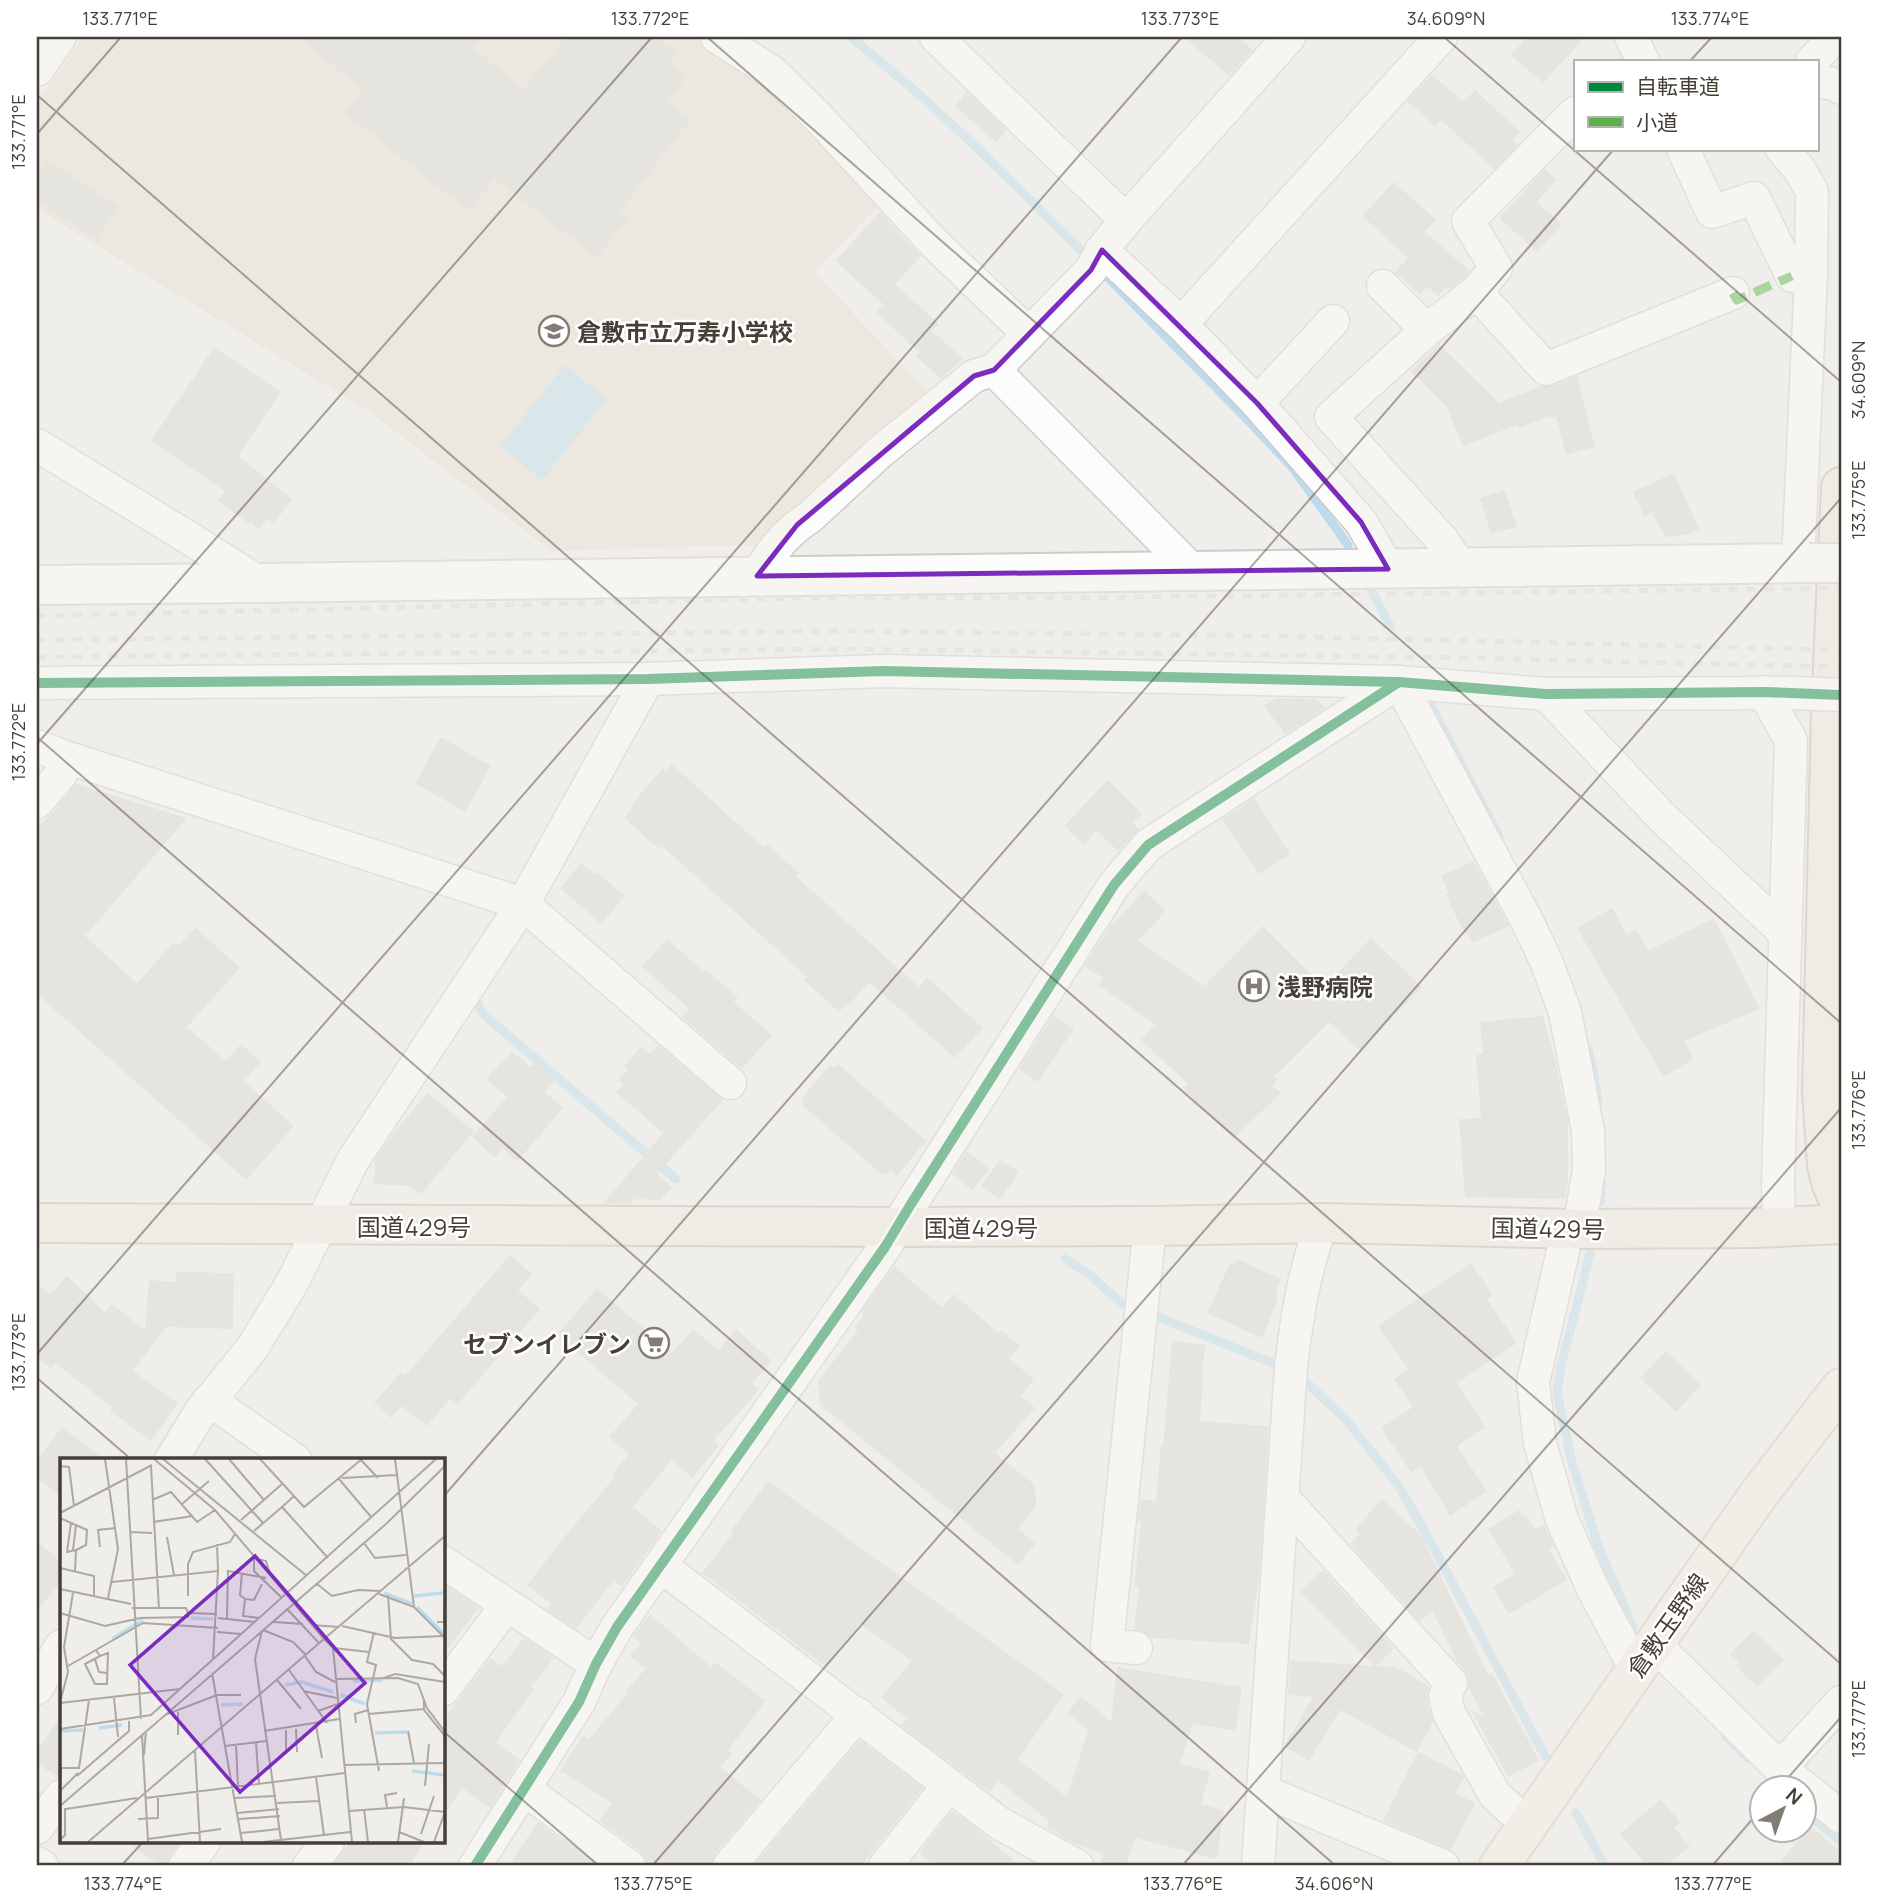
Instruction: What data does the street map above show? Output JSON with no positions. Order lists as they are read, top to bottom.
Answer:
{
  "streets": {
    "highway": ["国道429号"],
    "main road": ["倉敷玉野線"]
  },
  "places": {
    "school or university": ["倉敷市立万寿小学校"],
    "hospital": ["浅野病院"],
    "supermarket": ["セブンイレブン"]
  },
  "legend": ["自転車道", "小道"],
  "north": "top right",
  "coordinates": [
    "133.771°E",
    "133.772°E",
    "133.773°E",
    "34.609°N",
    "133.774°E",
    "133.775°E",
    "133.776°E",
    "133.777°E",
    "34.606°N"
  ]
}
